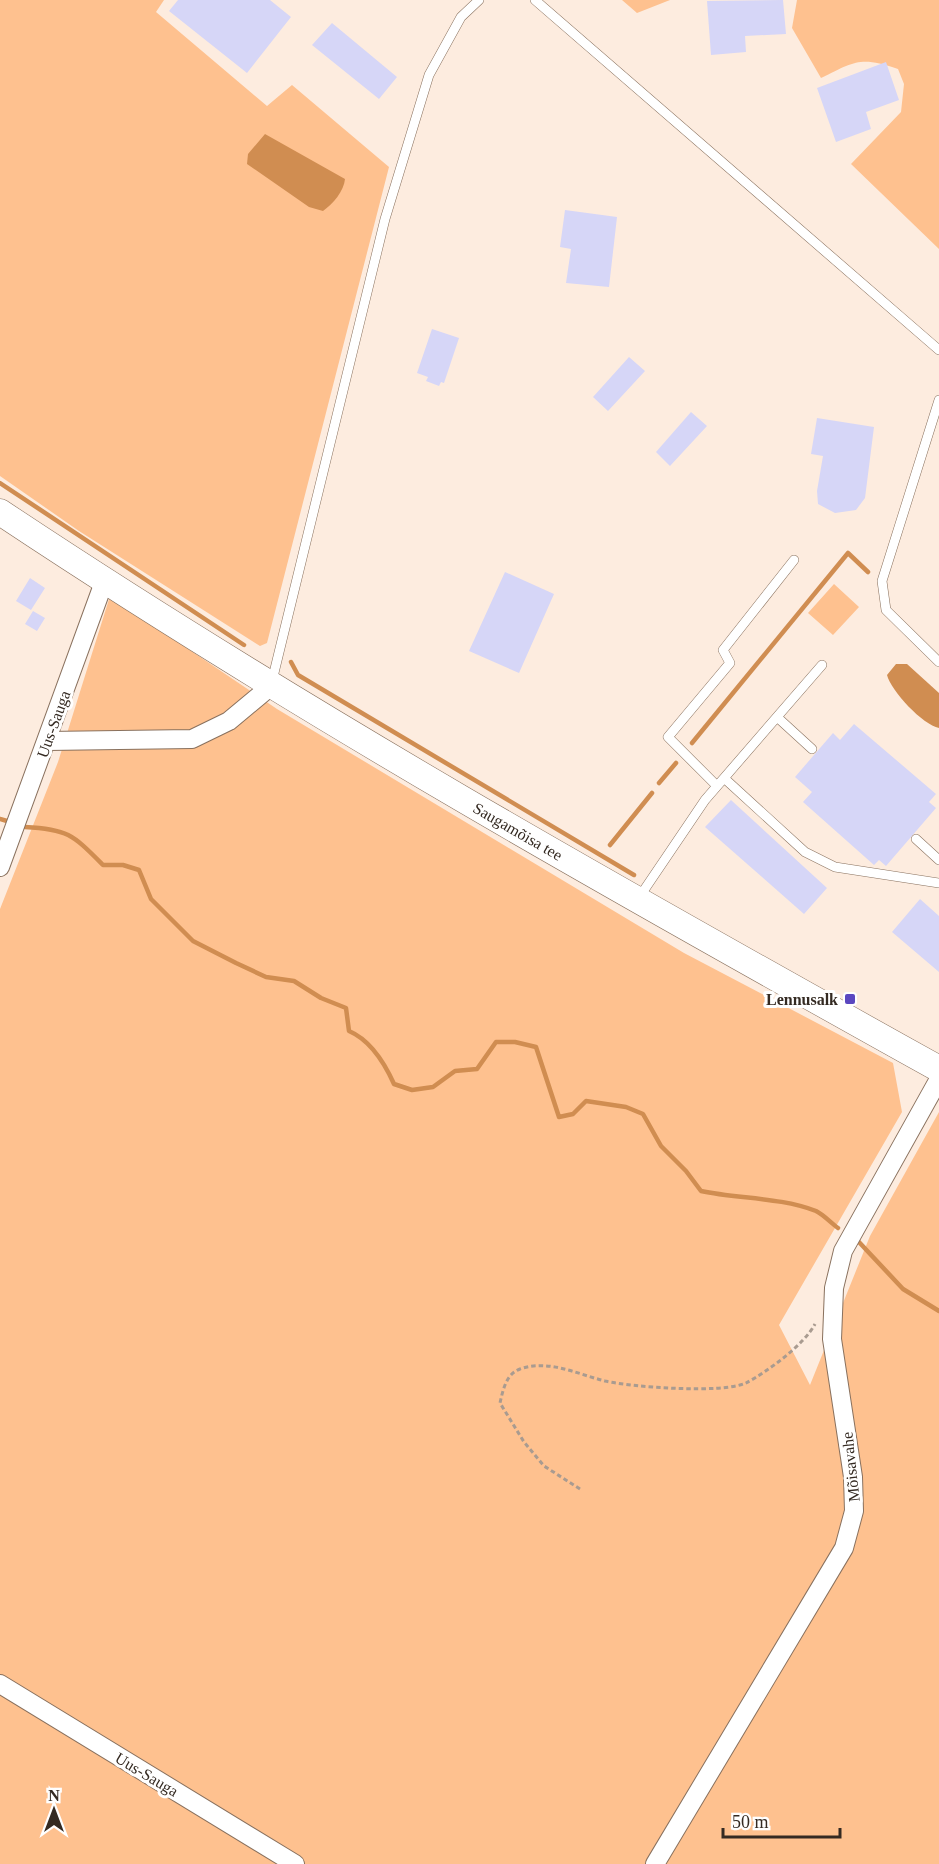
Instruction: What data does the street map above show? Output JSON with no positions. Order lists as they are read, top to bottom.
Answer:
{
  "streets": {
    "street": ["Uus-Sauga", "Saugamõisa tee", "Mõisavahe"]
  },
  "crossings": [
    ["Uus-Sauga", "Saugamõisa tee"]
  ],
  "places": {
    "transit": ["Lennusalk"]
  },
  "scale_bar": "50 m",
  "north": "top"
}
